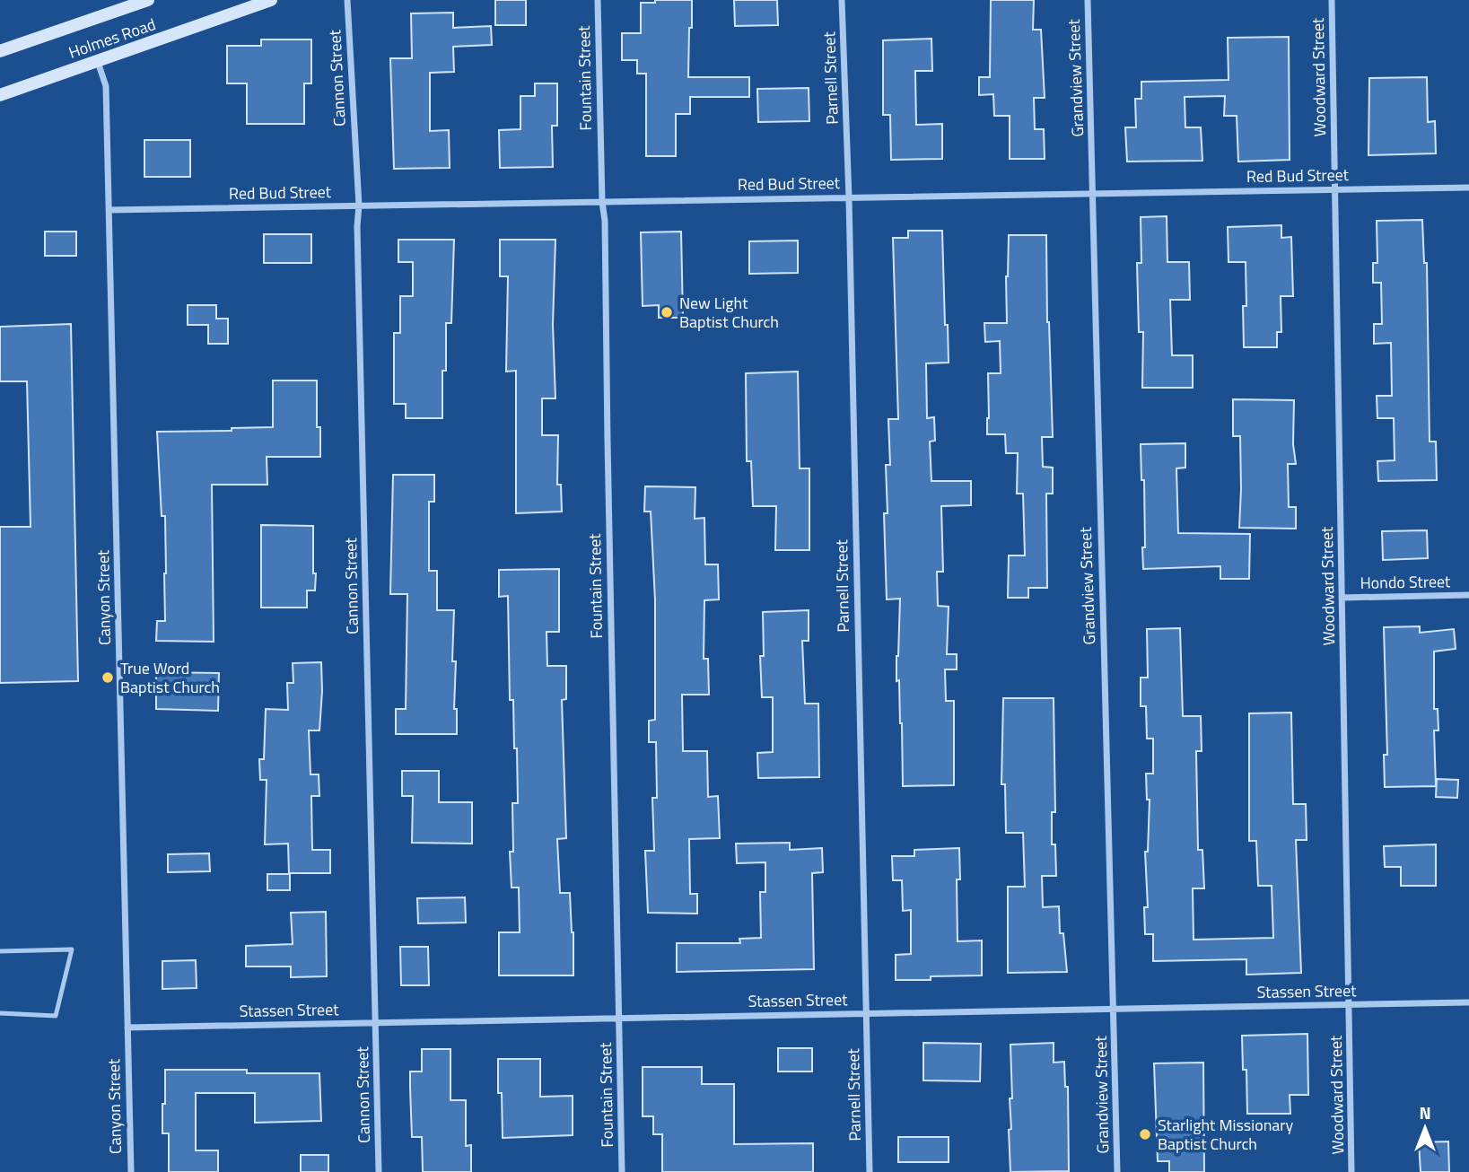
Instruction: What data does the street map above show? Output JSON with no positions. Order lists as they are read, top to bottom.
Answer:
{
  "streets": {
    "main road": ["Holmes Road"],
    "street": [
      "Woodward Street",
      "Cannon Street",
      "Fountain Street",
      "Parnell Street",
      "Grandview Street",
      "Red Bud Street",
      "Hondo Street",
      "Canyon Street",
      "Stassen Street"
    ]
  },
  "crossings": [
    ["Holmes Road", "Canyon Street"],
    ["Woodward Street", "Red Bud Street"],
    ["Woodward Street", "Hondo Street"],
    ["Woodward Street", "Stassen Street"],
    ["Cannon Street", "Red Bud Street"],
    ["Cannon Street", "Stassen Street"],
    ["Fountain Street", "Red Bud Street"],
    ["Fountain Street", "Stassen Street"],
    ["Parnell Street", "Red Bud Street"],
    ["Parnell Street", "Stassen Street"],
    ["Grandview Street", "Red Bud Street"],
    ["Grandview Street", "Stassen Street"],
    ["Red Bud Street", "Canyon Street"],
    ["Canyon Street", "Stassen Street"]
  ],
  "places": ["New Light Baptist Church", "True Word Baptist Church", "Starlight Missionary Baptist Church"],
  "north": "top"
}
